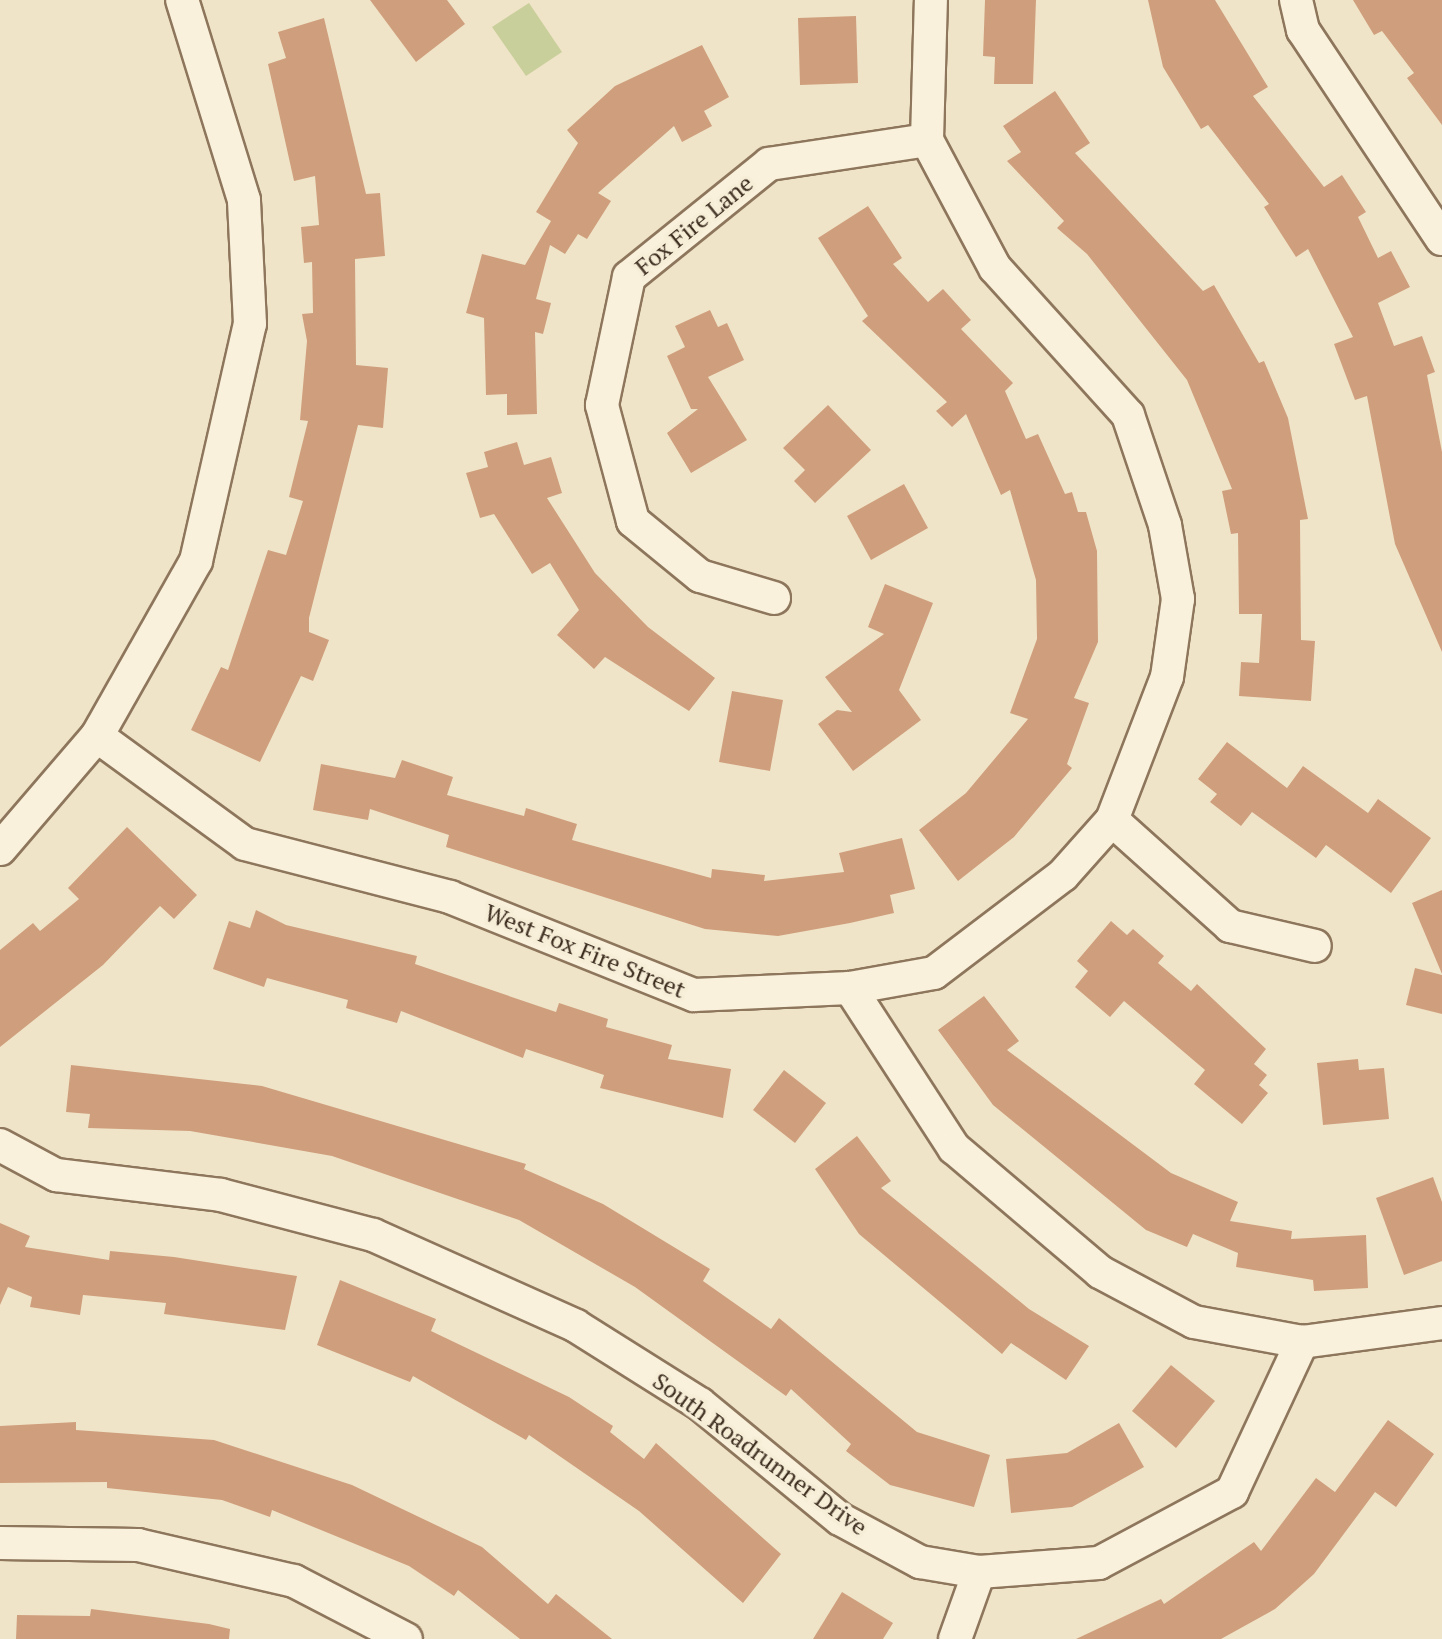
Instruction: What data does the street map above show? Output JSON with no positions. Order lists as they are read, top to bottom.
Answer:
{
  "streets": {
    "street": ["Fox Fire Lane", "West Fox Fire Street", "South Roadrunner Drive"]
  },
  "crossings": [
    ["Fox Fire Lane", "West Fox Fire Street"]
  ]
}
